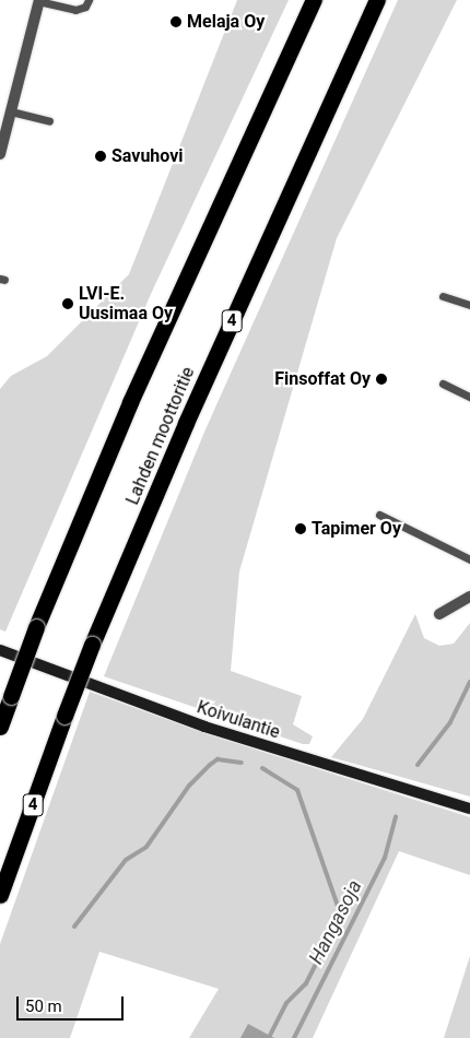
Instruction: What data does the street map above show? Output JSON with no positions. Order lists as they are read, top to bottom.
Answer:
{
  "streets": {
    "highway": ["4", "Lahden moottoritie"],
    "street": ["Koivulantie"]
  },
  "water": ["Hangasoja"],
  "places": [
    "Melaja Oy",
    "Savuhovi",
    "LVI-E. Uusimaa Oy",
    "Finsoffat Oy",
    "Tapimer Oy"
  ],
  "scale_bar": "50 m"
}
